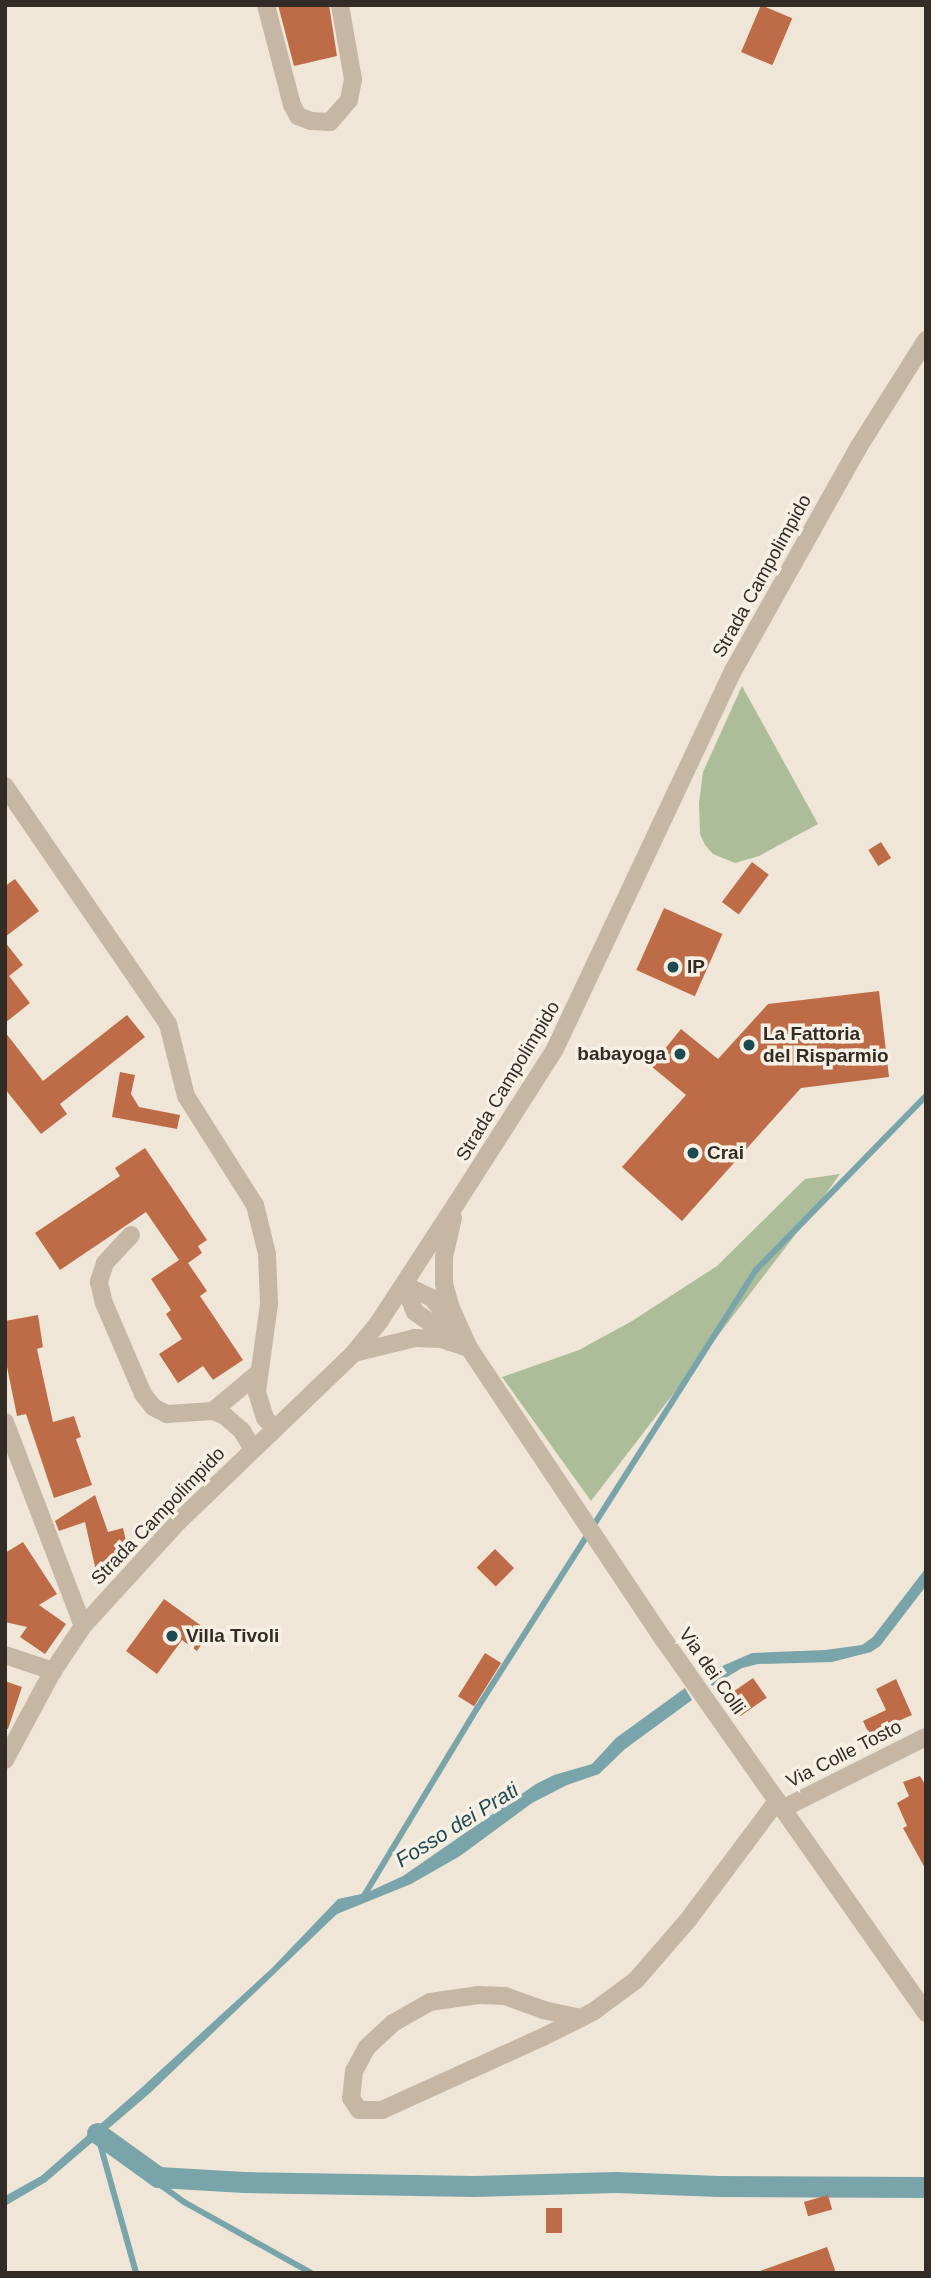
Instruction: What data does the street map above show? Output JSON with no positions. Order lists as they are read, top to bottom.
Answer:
{
  "streets": {
    "street": ["Strada Campolimpido", "Via dei Colli", "Via Colle Tosto"]
  },
  "crossings": [
    ["Strada Campolimpido", "Via dei Colli"],
    ["Via dei Colli", "Via Colle Tosto"]
  ],
  "water": ["Fosso dei Prati"],
  "places": [
    "IP",
    "La Fattoria del Risparmio",
    "babayoga",
    "Crai",
    "Villa Tivoli"
  ]
}
